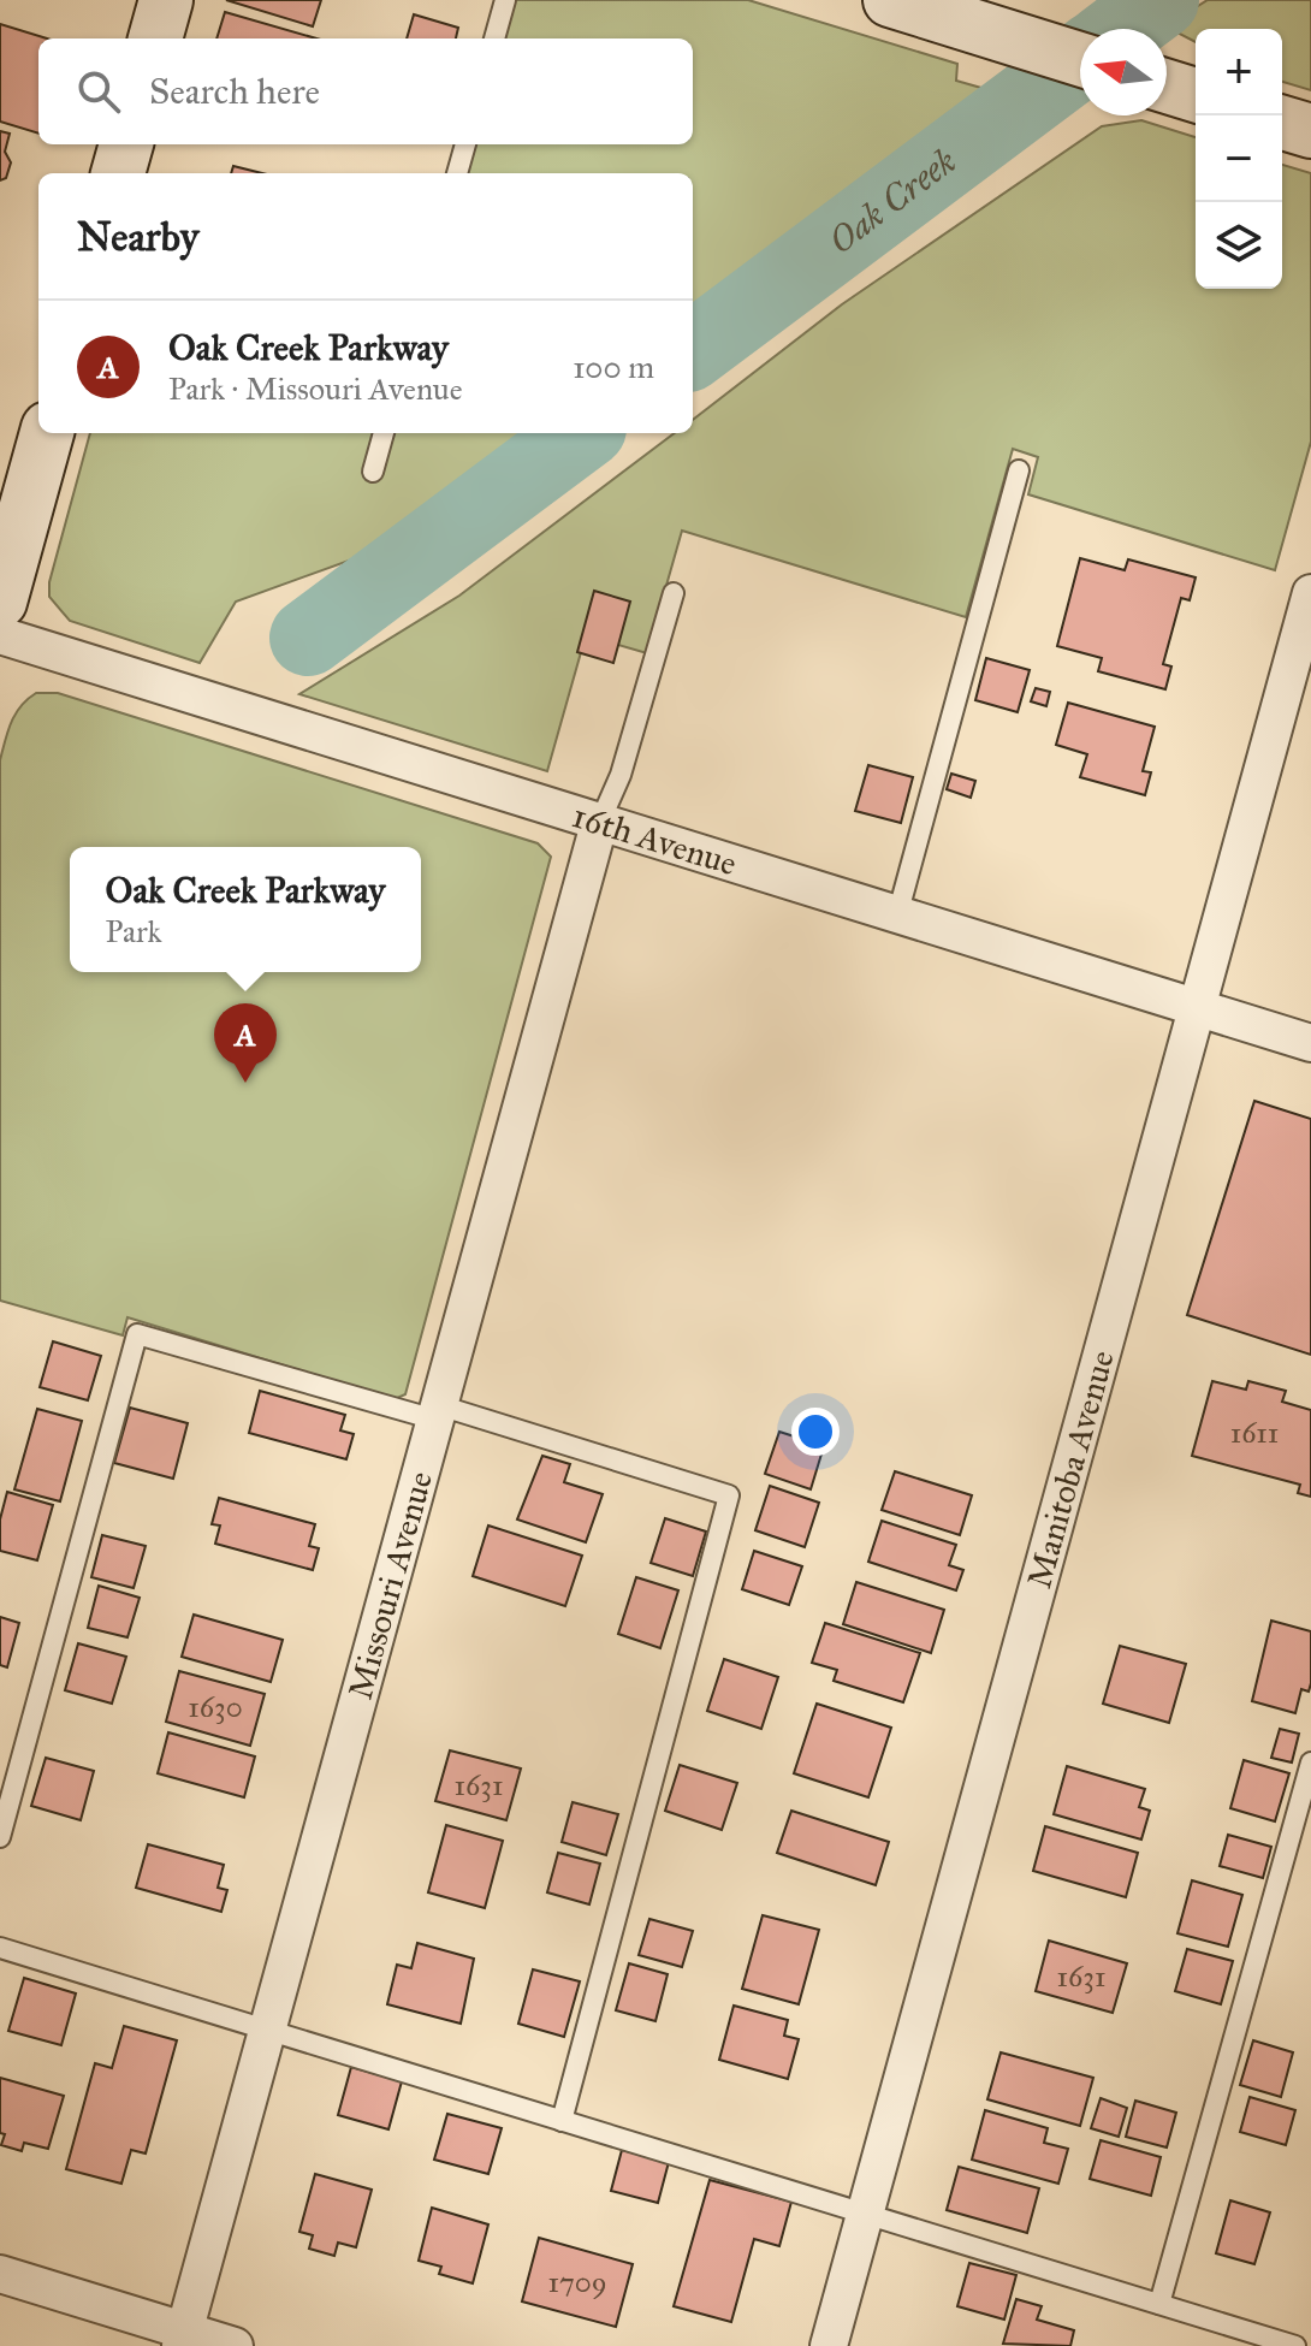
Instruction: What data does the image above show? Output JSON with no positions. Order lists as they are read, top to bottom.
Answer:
{
  "streets": {
    "street": ["16th Avenue", "Manitoba Avenue", "Missouri Avenue"]
  },
  "crossings": [
    ["16th Avenue", "Manitoba Avenue"],
    ["16th Avenue", "Missouri Avenue"]
  ],
  "water": ["Oak Creek"],
  "house_numbers": [
    "1611",
    "1630",
    "1631",
    "1631",
    "1709"
  ],
  "north": "left",
  "page": {
    "map_buttons": ["+", "−"],
    "search": "Search here",
    "heading": "Nearby",
    "list": [
      {
        "mark": "A",
        "name": "Oak Creek Parkway",
        "note": "Park · Missouri Avenue",
        "value": "100 m"
      }
    ],
    "popup": ["Oak Creek Parkway", "Park"],
    "pins": "A"
  }
}
